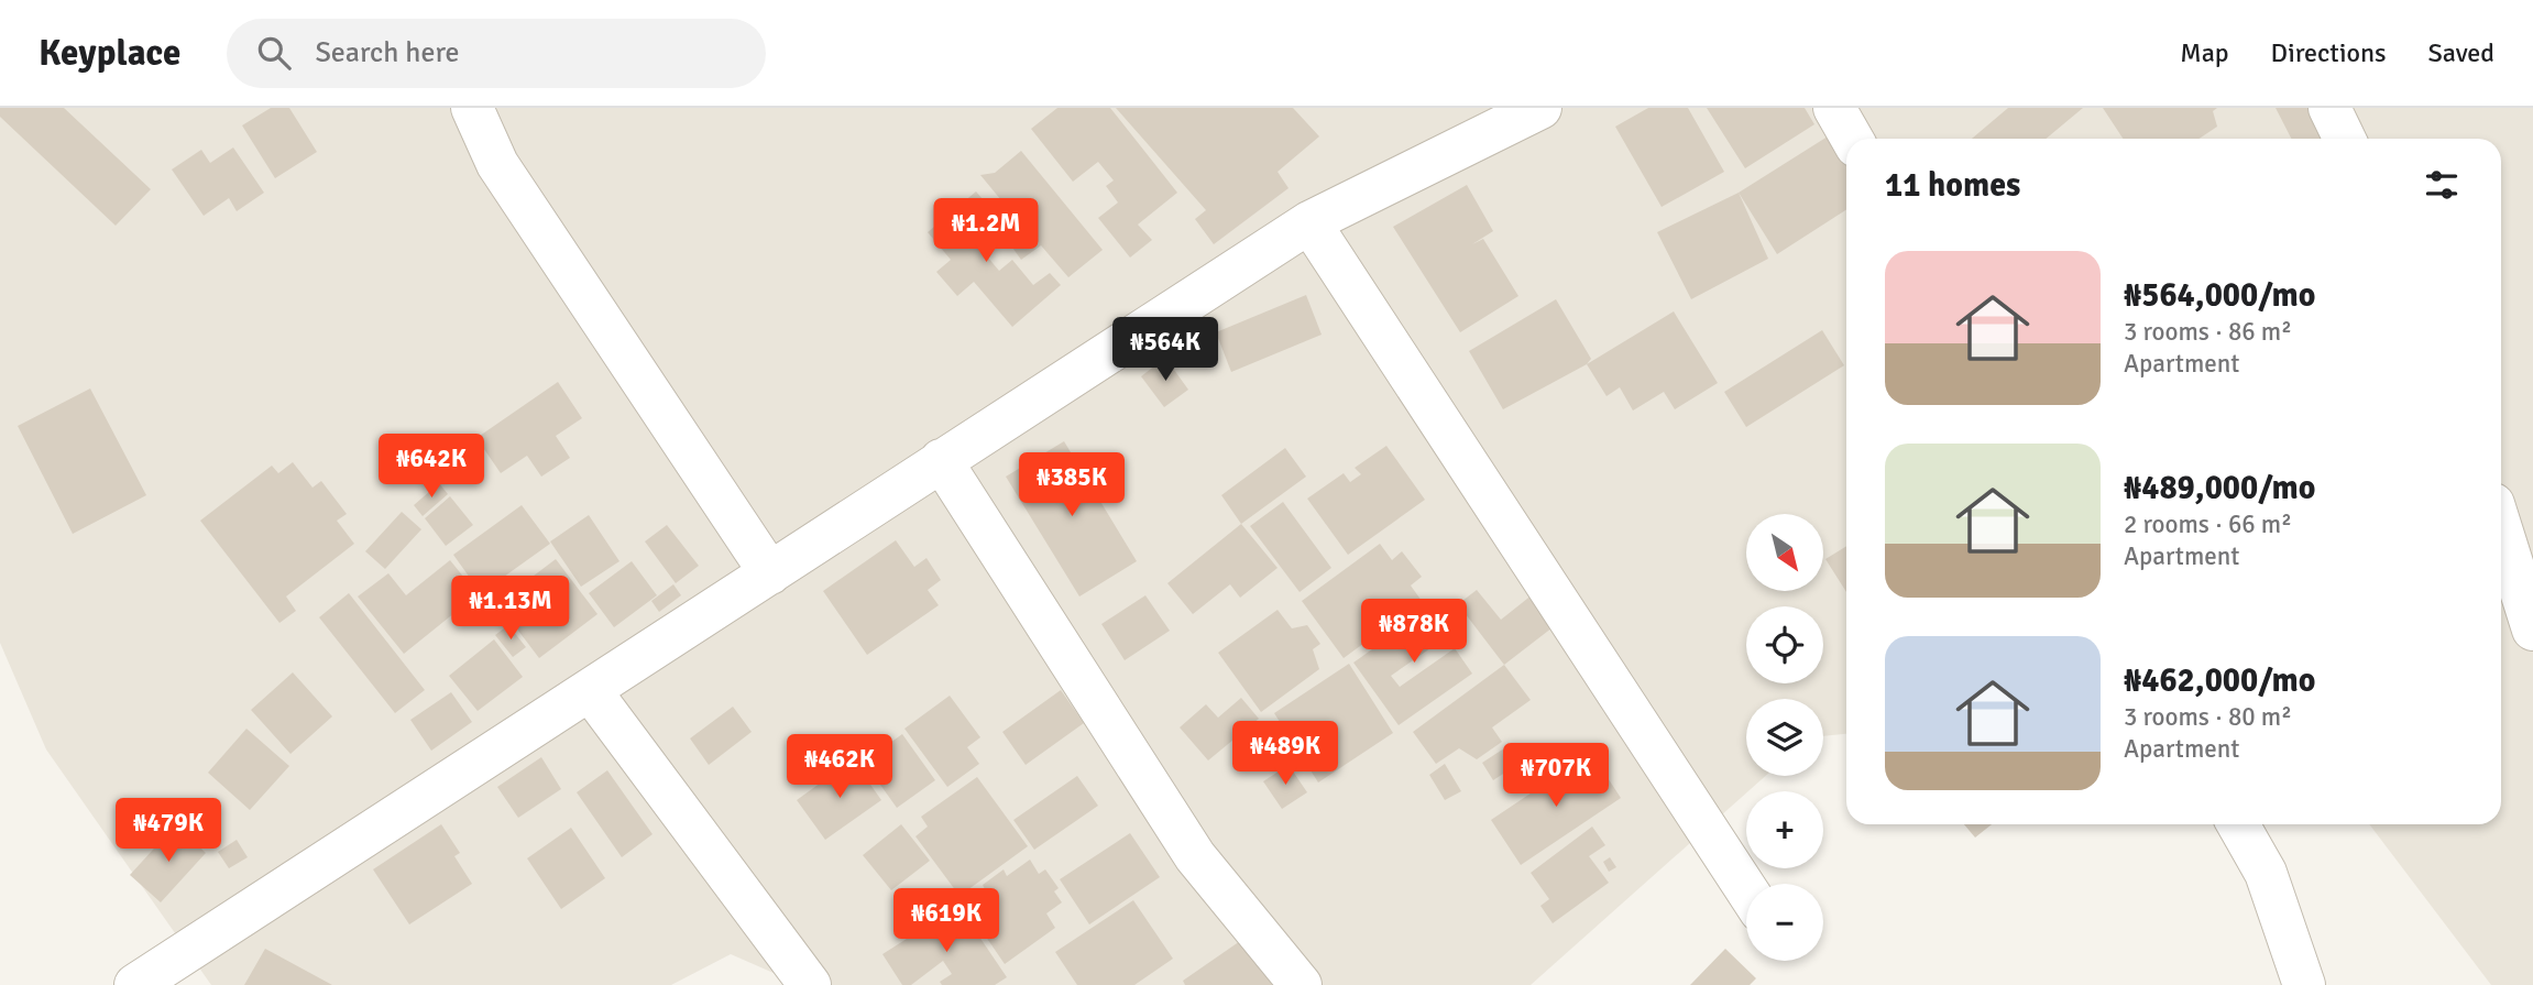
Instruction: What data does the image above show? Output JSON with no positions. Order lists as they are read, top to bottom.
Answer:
{
  "north": "bottom right",
  "page": {
    "header": "Keyplace",
    "search": "Search here",
    "nav": ["Map", "Directions", "Saved"],
    "heading": "11 homes",
    "price": [
      "₦1.2M",
      "₦564K",
      "₦642K",
      "₦385K",
      "₦1.13M",
      "₦878K",
      "₦489K",
      "₦462K",
      "₦707K",
      "₦479K",
      "₦619K"
    ],
    "list": [
      {
        "name": "₦564,000/mo",
        "note": "3 rooms · 86 m² · Apartment"
      },
      {
        "name": "₦489,000/mo",
        "note": "2 rooms · 66 m² · Apartment"
      },
      {
        "name": "₦462,000/mo",
        "note": "3 rooms · 80 m² · Apartment"
      }
    ],
    "map_buttons": ["+", "−"]
  }
}
